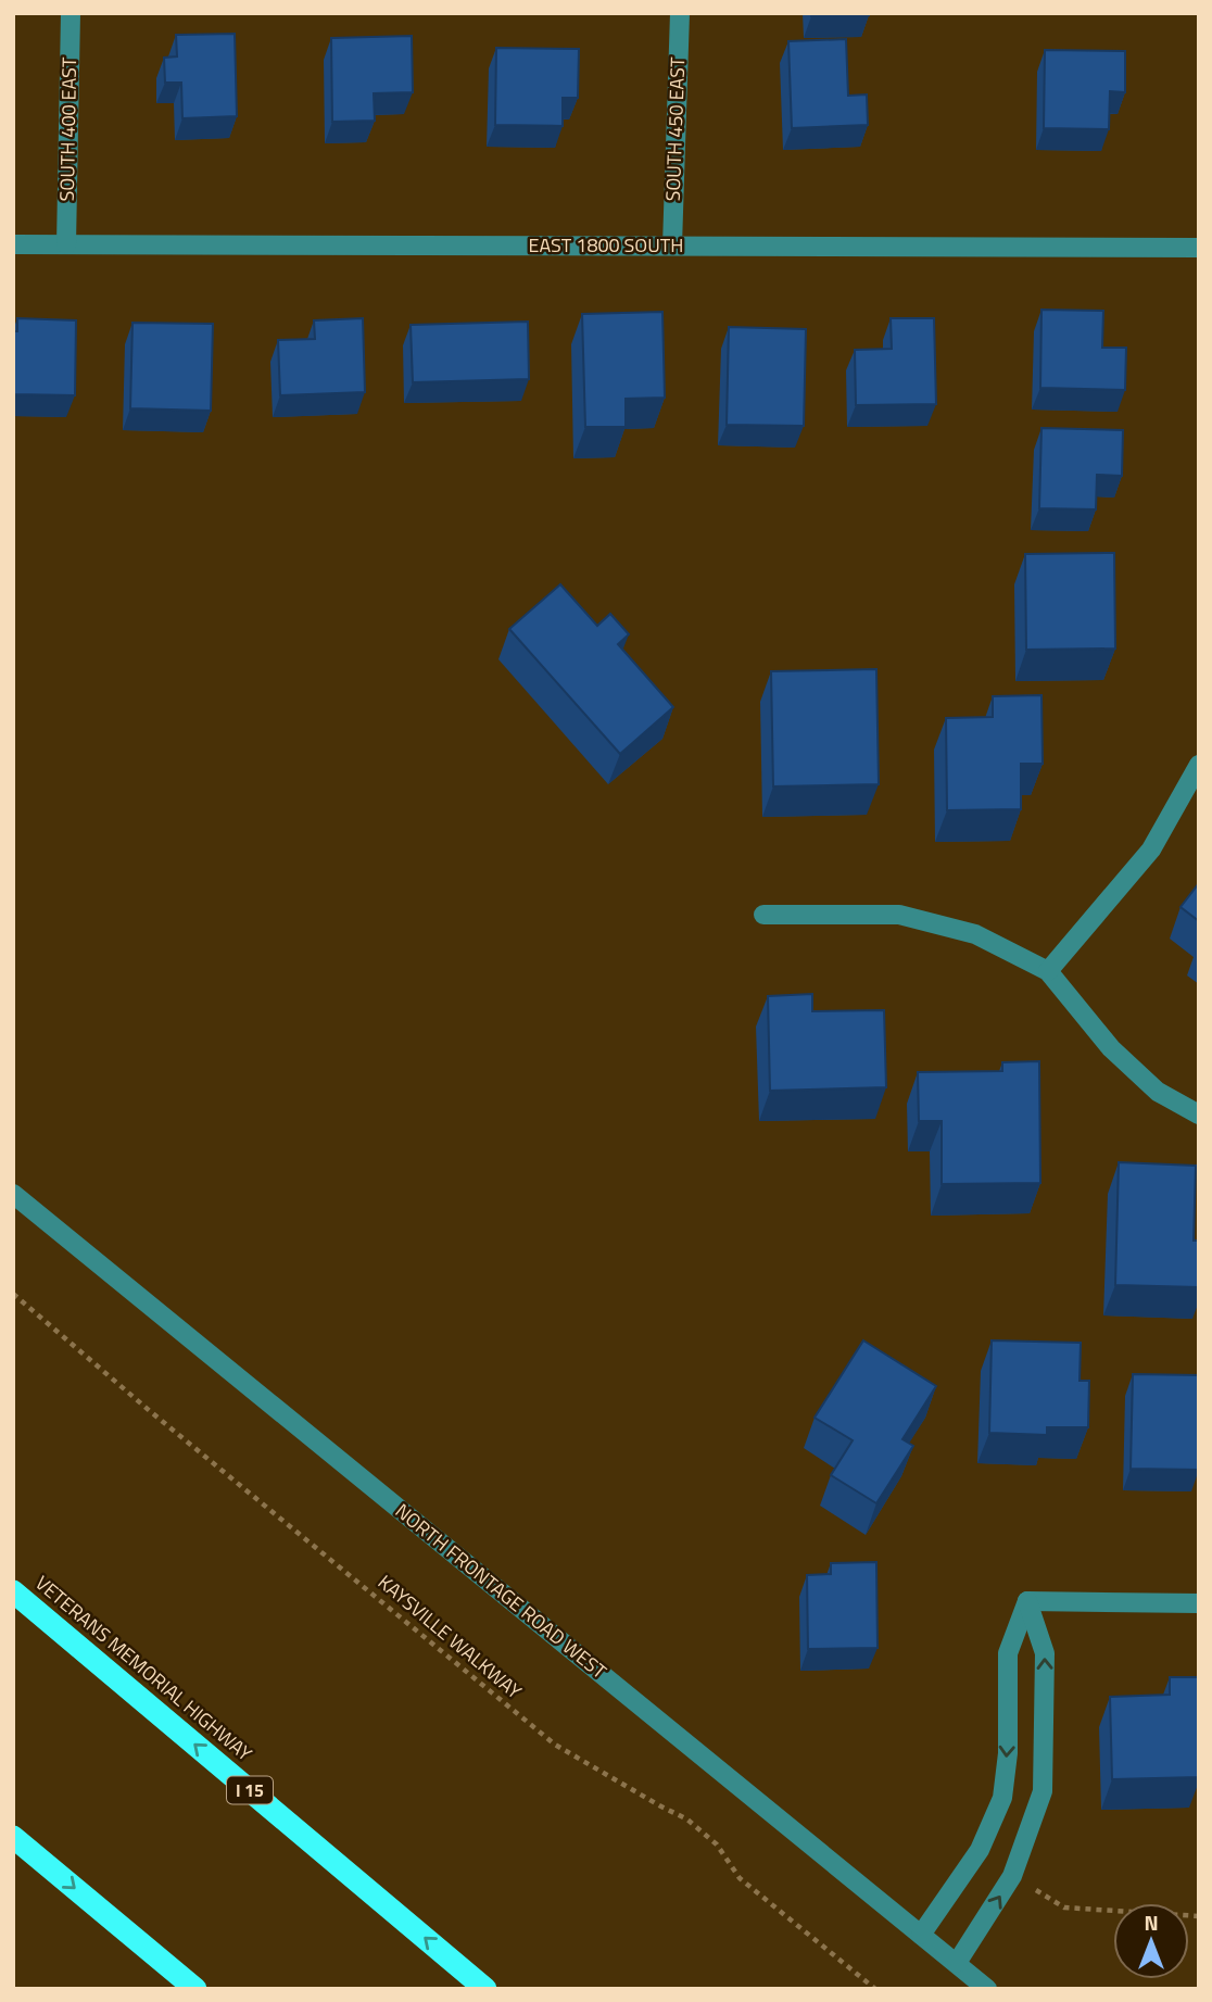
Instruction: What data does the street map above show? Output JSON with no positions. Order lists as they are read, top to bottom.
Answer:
{
  "streets": {
    "highway": ["VETERANS MEMORIAL HIGHWAY", "I 15"],
    "street": [
      "SOUTH 400 EAST",
      "SOUTH 450 EAST",
      "EAST 1800 SOUTH",
      "NORTH FRONTAGE ROAD WEST"
    ],
    "path": ["KAYSVILLE WALKWAY"]
  },
  "crossings": [
    ["SOUTH 400 EAST", "EAST 1800 SOUTH"],
    ["SOUTH 450 EAST", "EAST 1800 SOUTH"]
  ],
  "north": "top"
}
